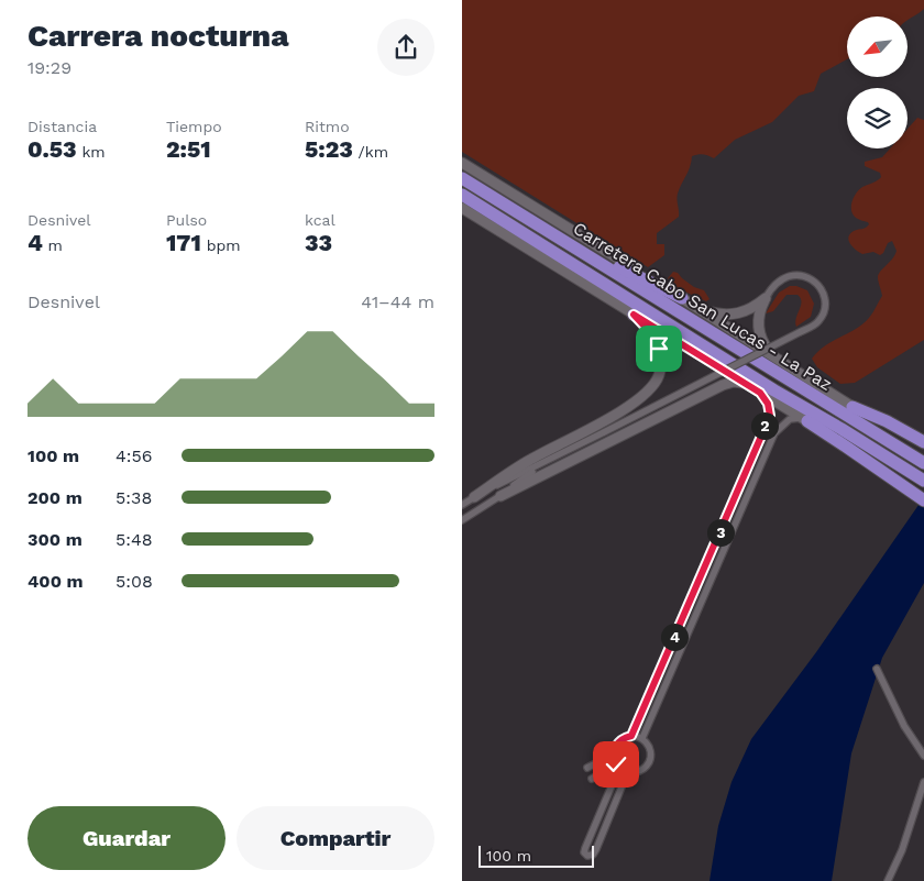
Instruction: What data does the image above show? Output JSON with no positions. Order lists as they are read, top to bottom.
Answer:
{
  "streets": {
    "highway": ["Carretera Cabo San Lucas - La Paz"]
  },
  "scale_bar": "100 m",
  "north": "bottom left",
  "page": {
    "heading": ["Carrera nocturna", "19:29"],
    "stats": [
      ["Distancia", "0.53 km"],
      ["Tiempo", "2:51"],
      ["Ritmo", "5:23 /km"],
      ["Desnivel", "4 m"],
      ["Pulso", "171 bpm"],
      ["kcal", "33"]
    ],
    "chart": ["Desnivel", "41–44 m"],
    "pins": ["2", "3", "4"],
    "list": [
      {
        "name": "100 m",
        "note": "4:56"
      },
      {
        "name": "200 m",
        "note": "5:38"
      },
      {
        "name": "300 m",
        "note": "5:48"
      },
      {
        "name": "400 m",
        "note": "5:08"
      }
    ],
    "buttons": ["Guardar", "Compartir"],
    "scale": "100 m"
  }
}
